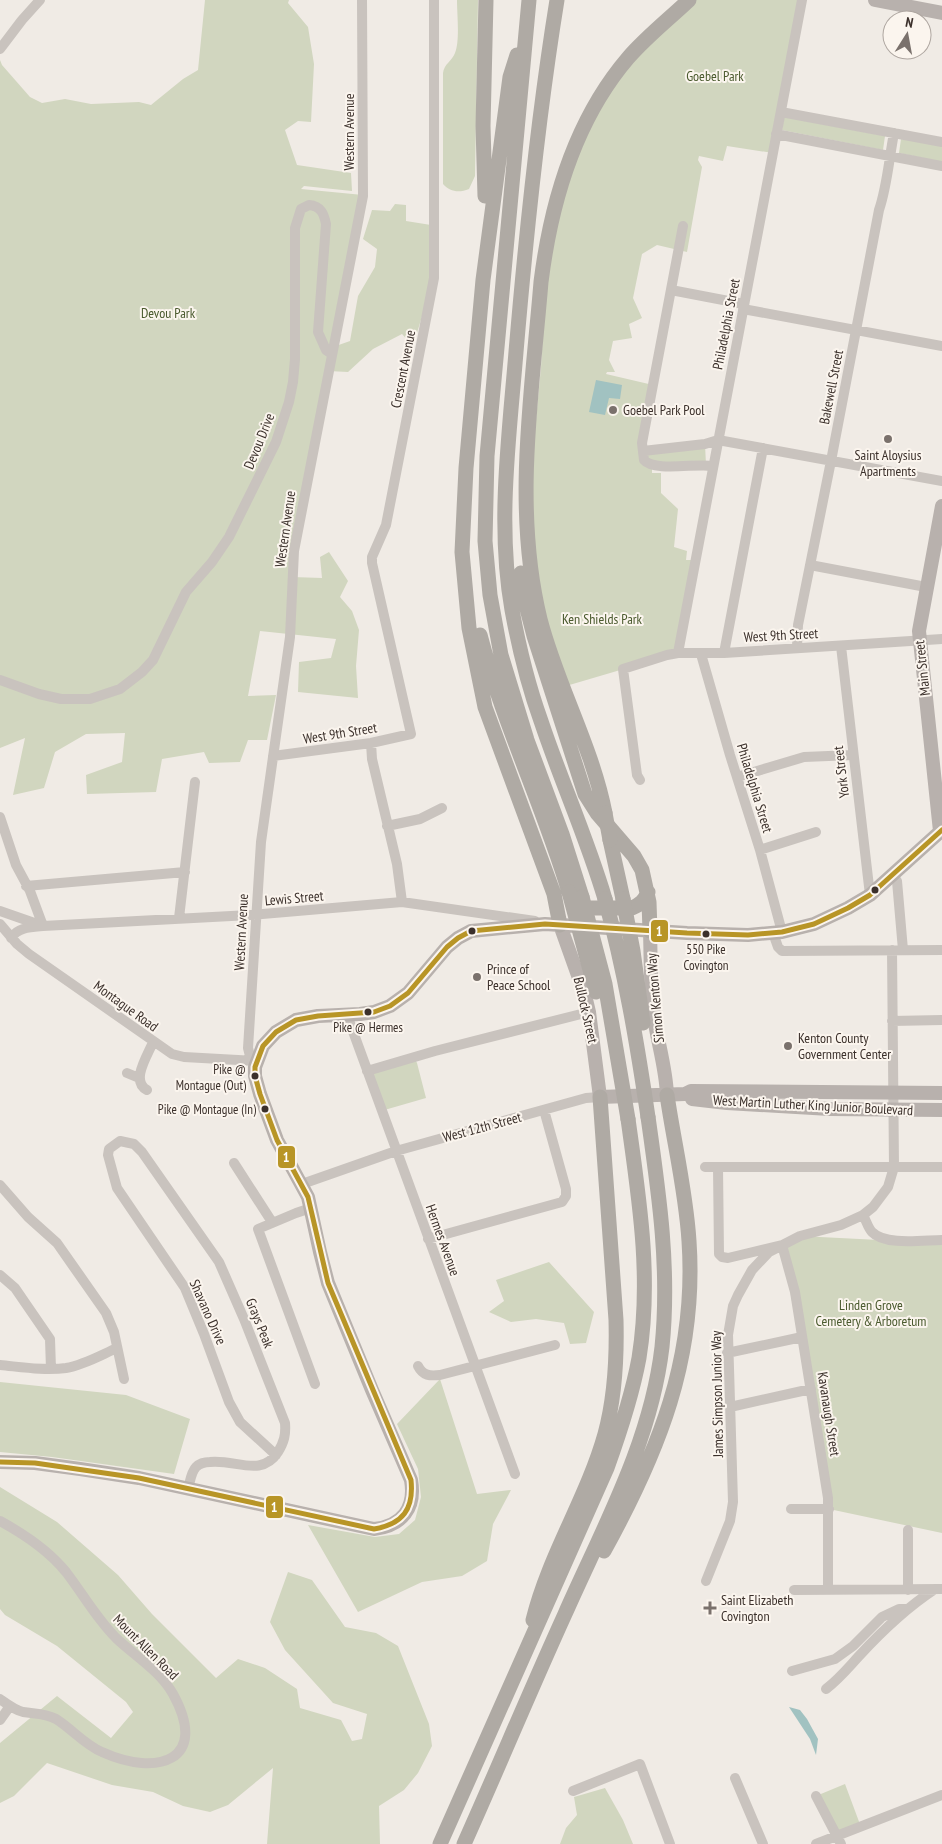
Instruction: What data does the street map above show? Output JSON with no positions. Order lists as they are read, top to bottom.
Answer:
{
  "streets": {
    "main road": [
      "Main Street",
      "Simon Kenton Way",
      "Bullock Street",
      "West Martin Luther King Junior Boulevard",
      "West 12th Street"
    ],
    "street": [
      "Western Avenue",
      "Philadelphia Street",
      "Crescent Avenue",
      "Bakewell Street",
      "Devou Drive",
      "West 9th Street",
      "York Street",
      "Lewis Street",
      "Montague Road",
      "Hermes Avenue",
      "Shavano Drive",
      "Grays Peak",
      "James Simpson Junior Way",
      "Kavanaugh Street",
      "Mount Allen Road"
    ]
  },
  "crossings": [
    ["Western Avenue", "Devou Drive"],
    ["Western Avenue", "West 9th Street"],
    ["Western Avenue", "Lewis Street"],
    ["Western Avenue", "Montague Road"],
    ["Philadelphia Street", "West 9th Street"],
    ["Crescent Avenue", "West 9th Street"],
    ["Bakewell Street", "West 9th Street"],
    ["West 9th Street", "Main Street"],
    ["West 9th Street", "York Street"],
    ["Lewis Street", "Montague Road"],
    ["Lewis Street", "Bullock Street"],
    ["Simon Kenton Way", "West Martin Luther King Junior Boulevard"],
    ["Simon Kenton Way", "West 12th Street"],
    ["Bullock Street", "West 12th Street"],
    ["West Martin Luther King Junior Boulevard", "West 12th Street"],
    ["West Martin Luther King Junior Boulevard", "James Simpson Junior Way"],
    ["West 12th Street", "Hermes Avenue"],
    ["Shavano Drive", "Grays Peak"],
    ["James Simpson Junior Way", "Kavanaugh Street"]
  ],
  "parks": [
    "Goebel Park",
    "Devou Park",
    "Ken Shields Park",
    "Linden Grove Cemetery & Arboretum"
  ],
  "places": {
    "other": [
      "Goebel Park Pool",
      "Saint Aloysius Apartments",
      "550 Pike Covington",
      "Prince of Peace School",
      "Pike @ Hermes",
      "Kenton County Government Center",
      "Pike @ Montague (Out)",
      "Pike @ Montague (In)"
    ],
    "health": ["Saint Elizabeth Covington"]
  },
  "lines": ["transit line 1"],
  "north": "top"
}
